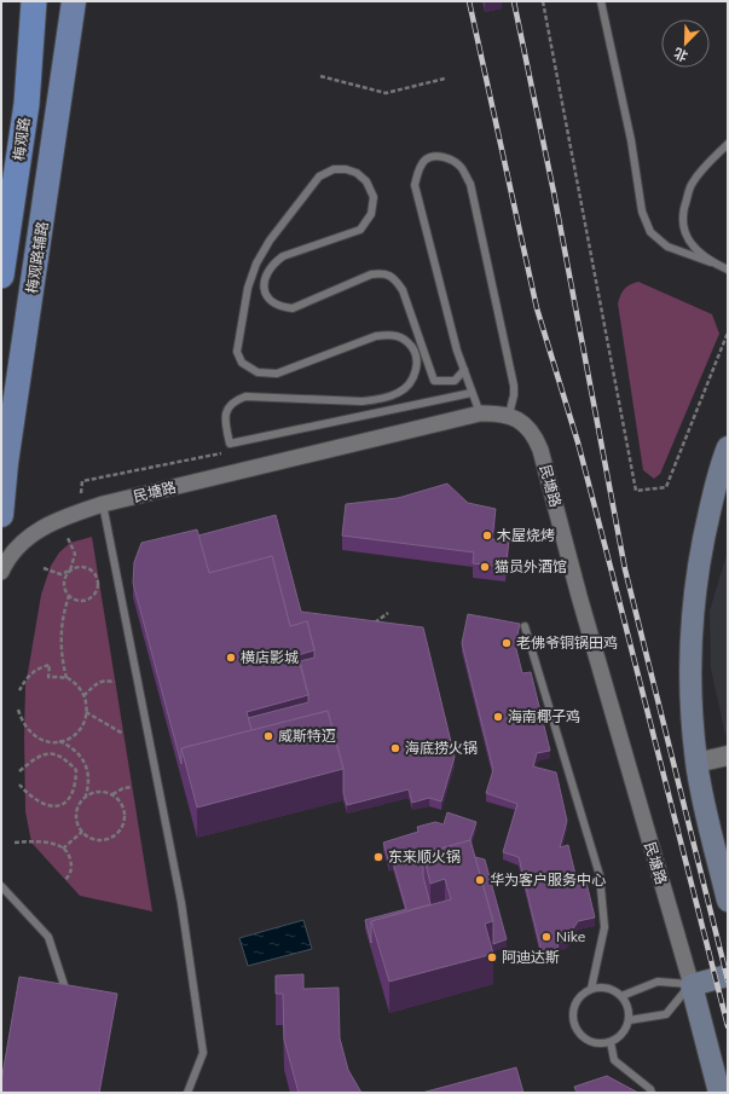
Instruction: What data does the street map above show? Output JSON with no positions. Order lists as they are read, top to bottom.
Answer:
{
  "streets": {
    "highway": ["梅观路"],
    "main road": ["梅观路辅路", "民塘路"]
  },
  "places": [
    "木屋烧烤",
    "猫员外酒馆",
    "老佛爷铜锅田鸡",
    "横店影城",
    "海南椰子鸡",
    "威斯特迈",
    "海底捞火锅",
    "东来顺火锅",
    "华为客户服务中心",
    "Nike",
    "阿迪达斯"
  ],
  "north": "bottom left"
}
